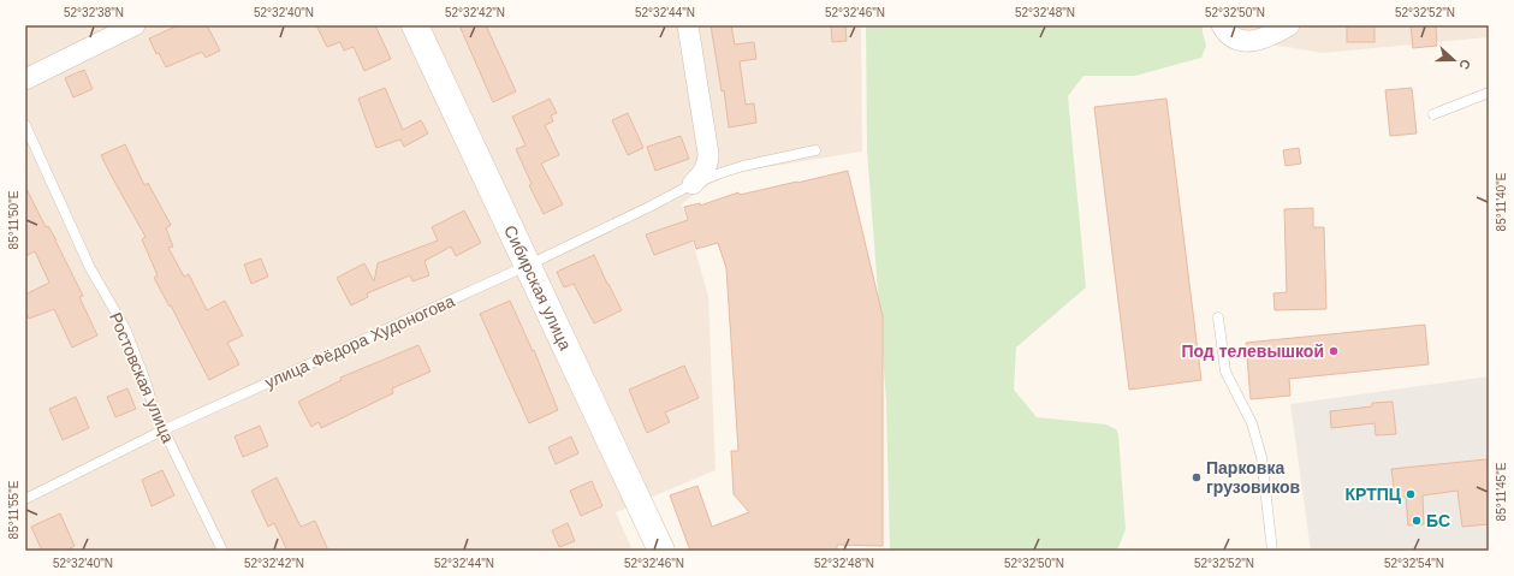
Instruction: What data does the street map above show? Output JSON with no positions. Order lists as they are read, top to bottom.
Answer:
{
  "streets": {
    "street": ["Сибирская улица"],
    "lane": ["улица Фёдора Худоногова", "Ростовская улица"]
  },
  "crossings": [
    ["Сибирская улица", "улица Фёдора Худоногова"],
    ["улица Фёдора Худоногова", "Ростовская улица"]
  ],
  "places": [
    "Под телевышкой",
    "Парковка грузовиков",
    "КРТПЦ",
    "БС"
  ],
  "north": "right",
  "coordinates": [
    "52°32'38\"N",
    "52°32'40\"N",
    "52°32'42\"N",
    "52°32'44\"N",
    "52°32'46\"N",
    "52°32'48\"N",
    "52°32'50\"N",
    "52°32'52\"N",
    "85°11'40\"E",
    "85°11'50\"E",
    "85°11'45\"E",
    "85°11'55\"E",
    "52°32'54\"N"
  ]
}
